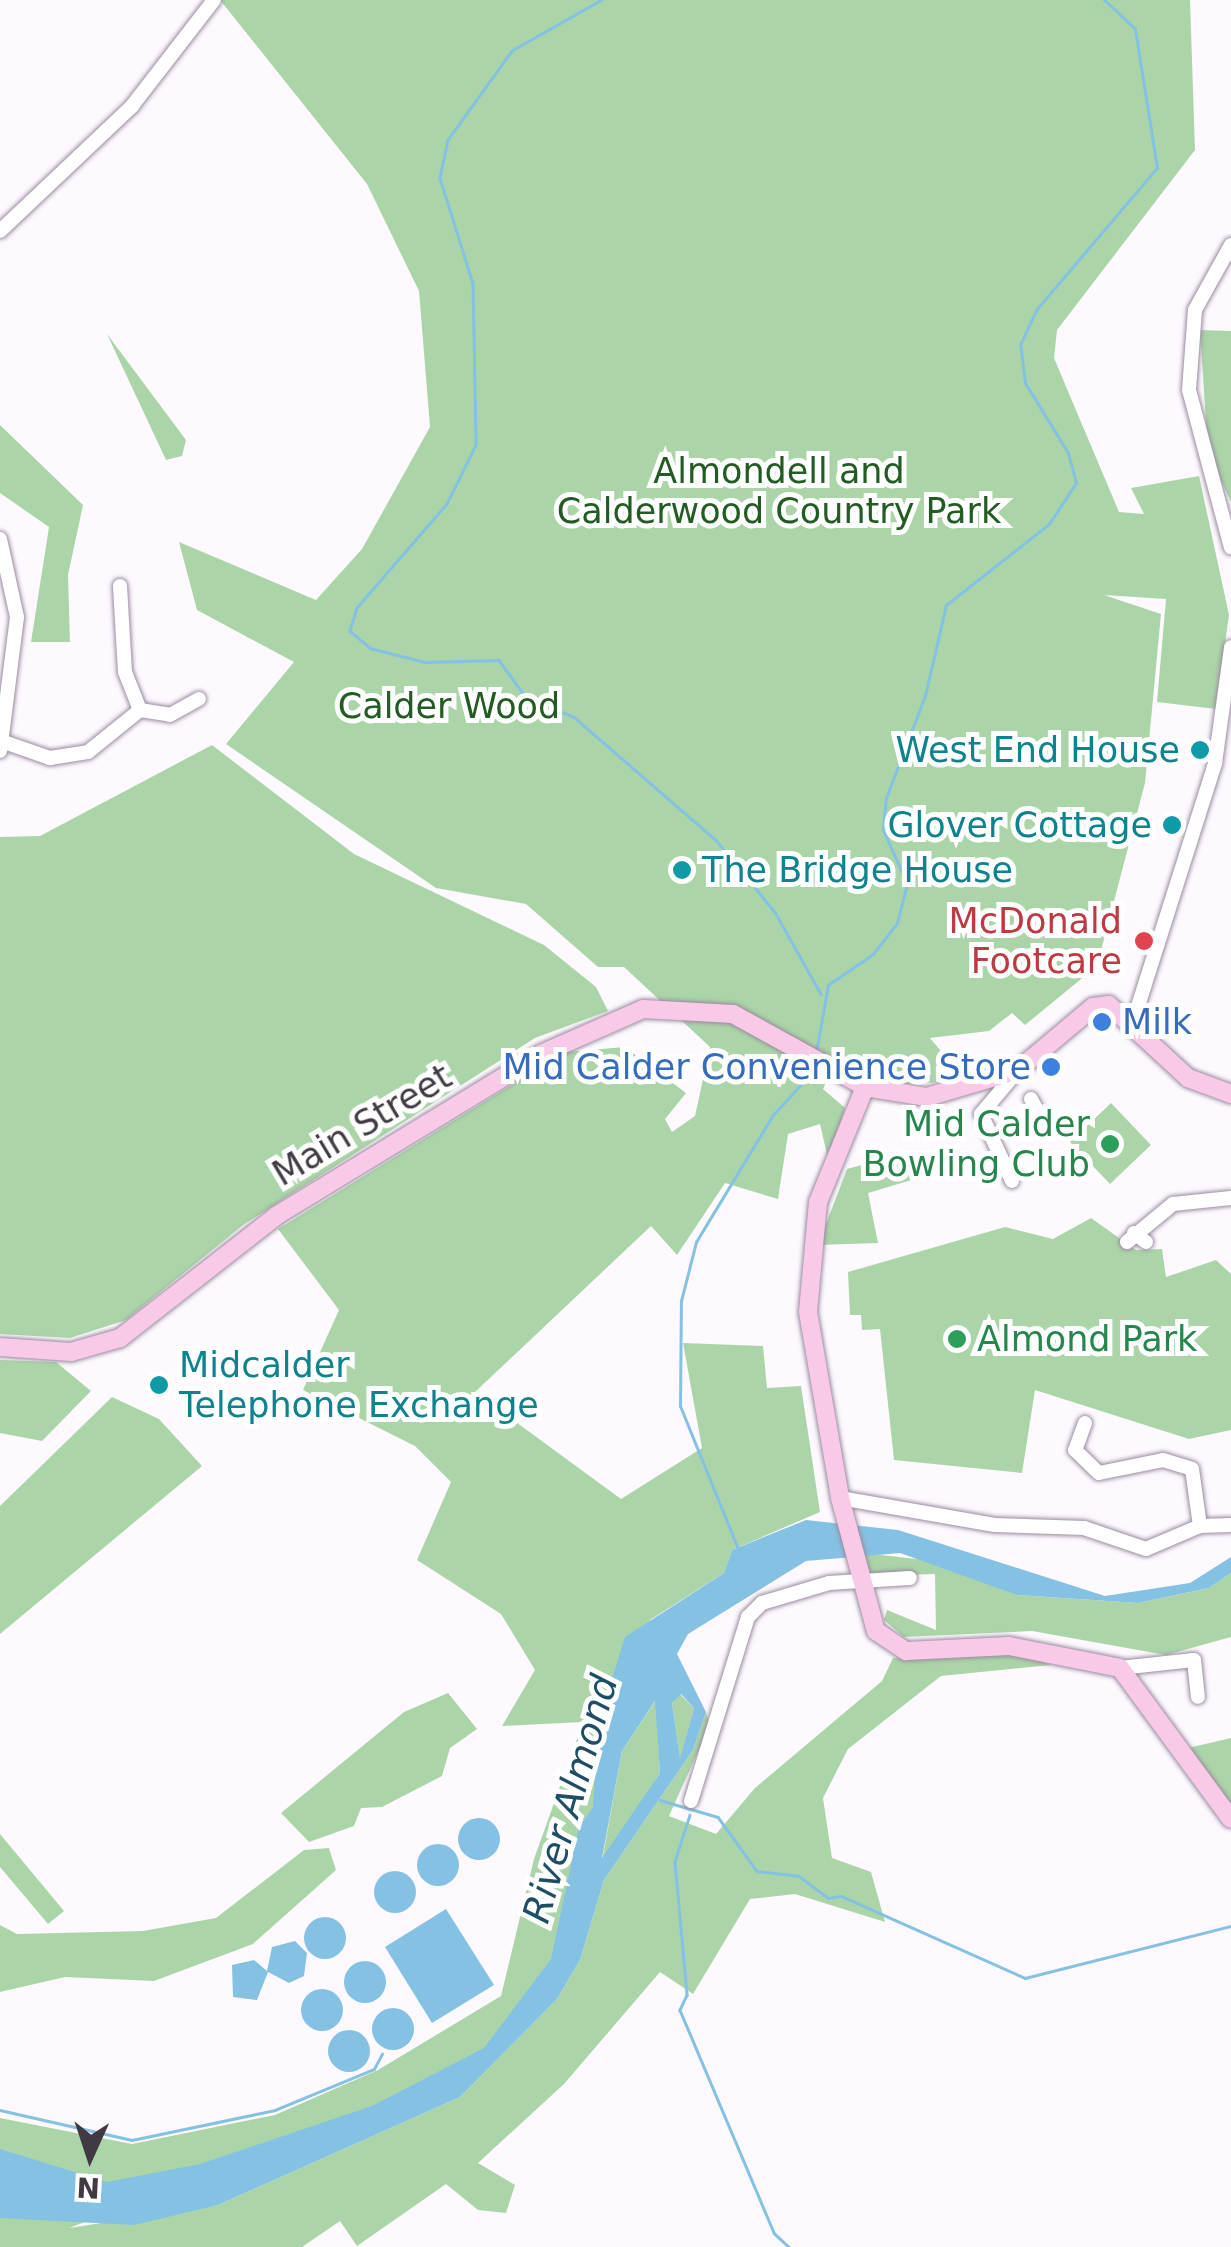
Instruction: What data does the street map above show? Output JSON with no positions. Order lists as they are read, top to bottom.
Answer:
{
  "streets": {
    "main road": ["Main Street"]
  },
  "water": ["River Almond"],
  "parks": ["Almondell and Calderwood Country Park", "Calder Wood"],
  "places": [
    "West End House",
    "Glover Cottage",
    "The Bridge House",
    "McDonald Footcare",
    "Milk",
    "Mid Calder Convenience Store",
    "Mid Calder Bowling Club",
    "Almond Park",
    "Midcalder Telephone Exchange"
  ],
  "north": "bottom"
}
